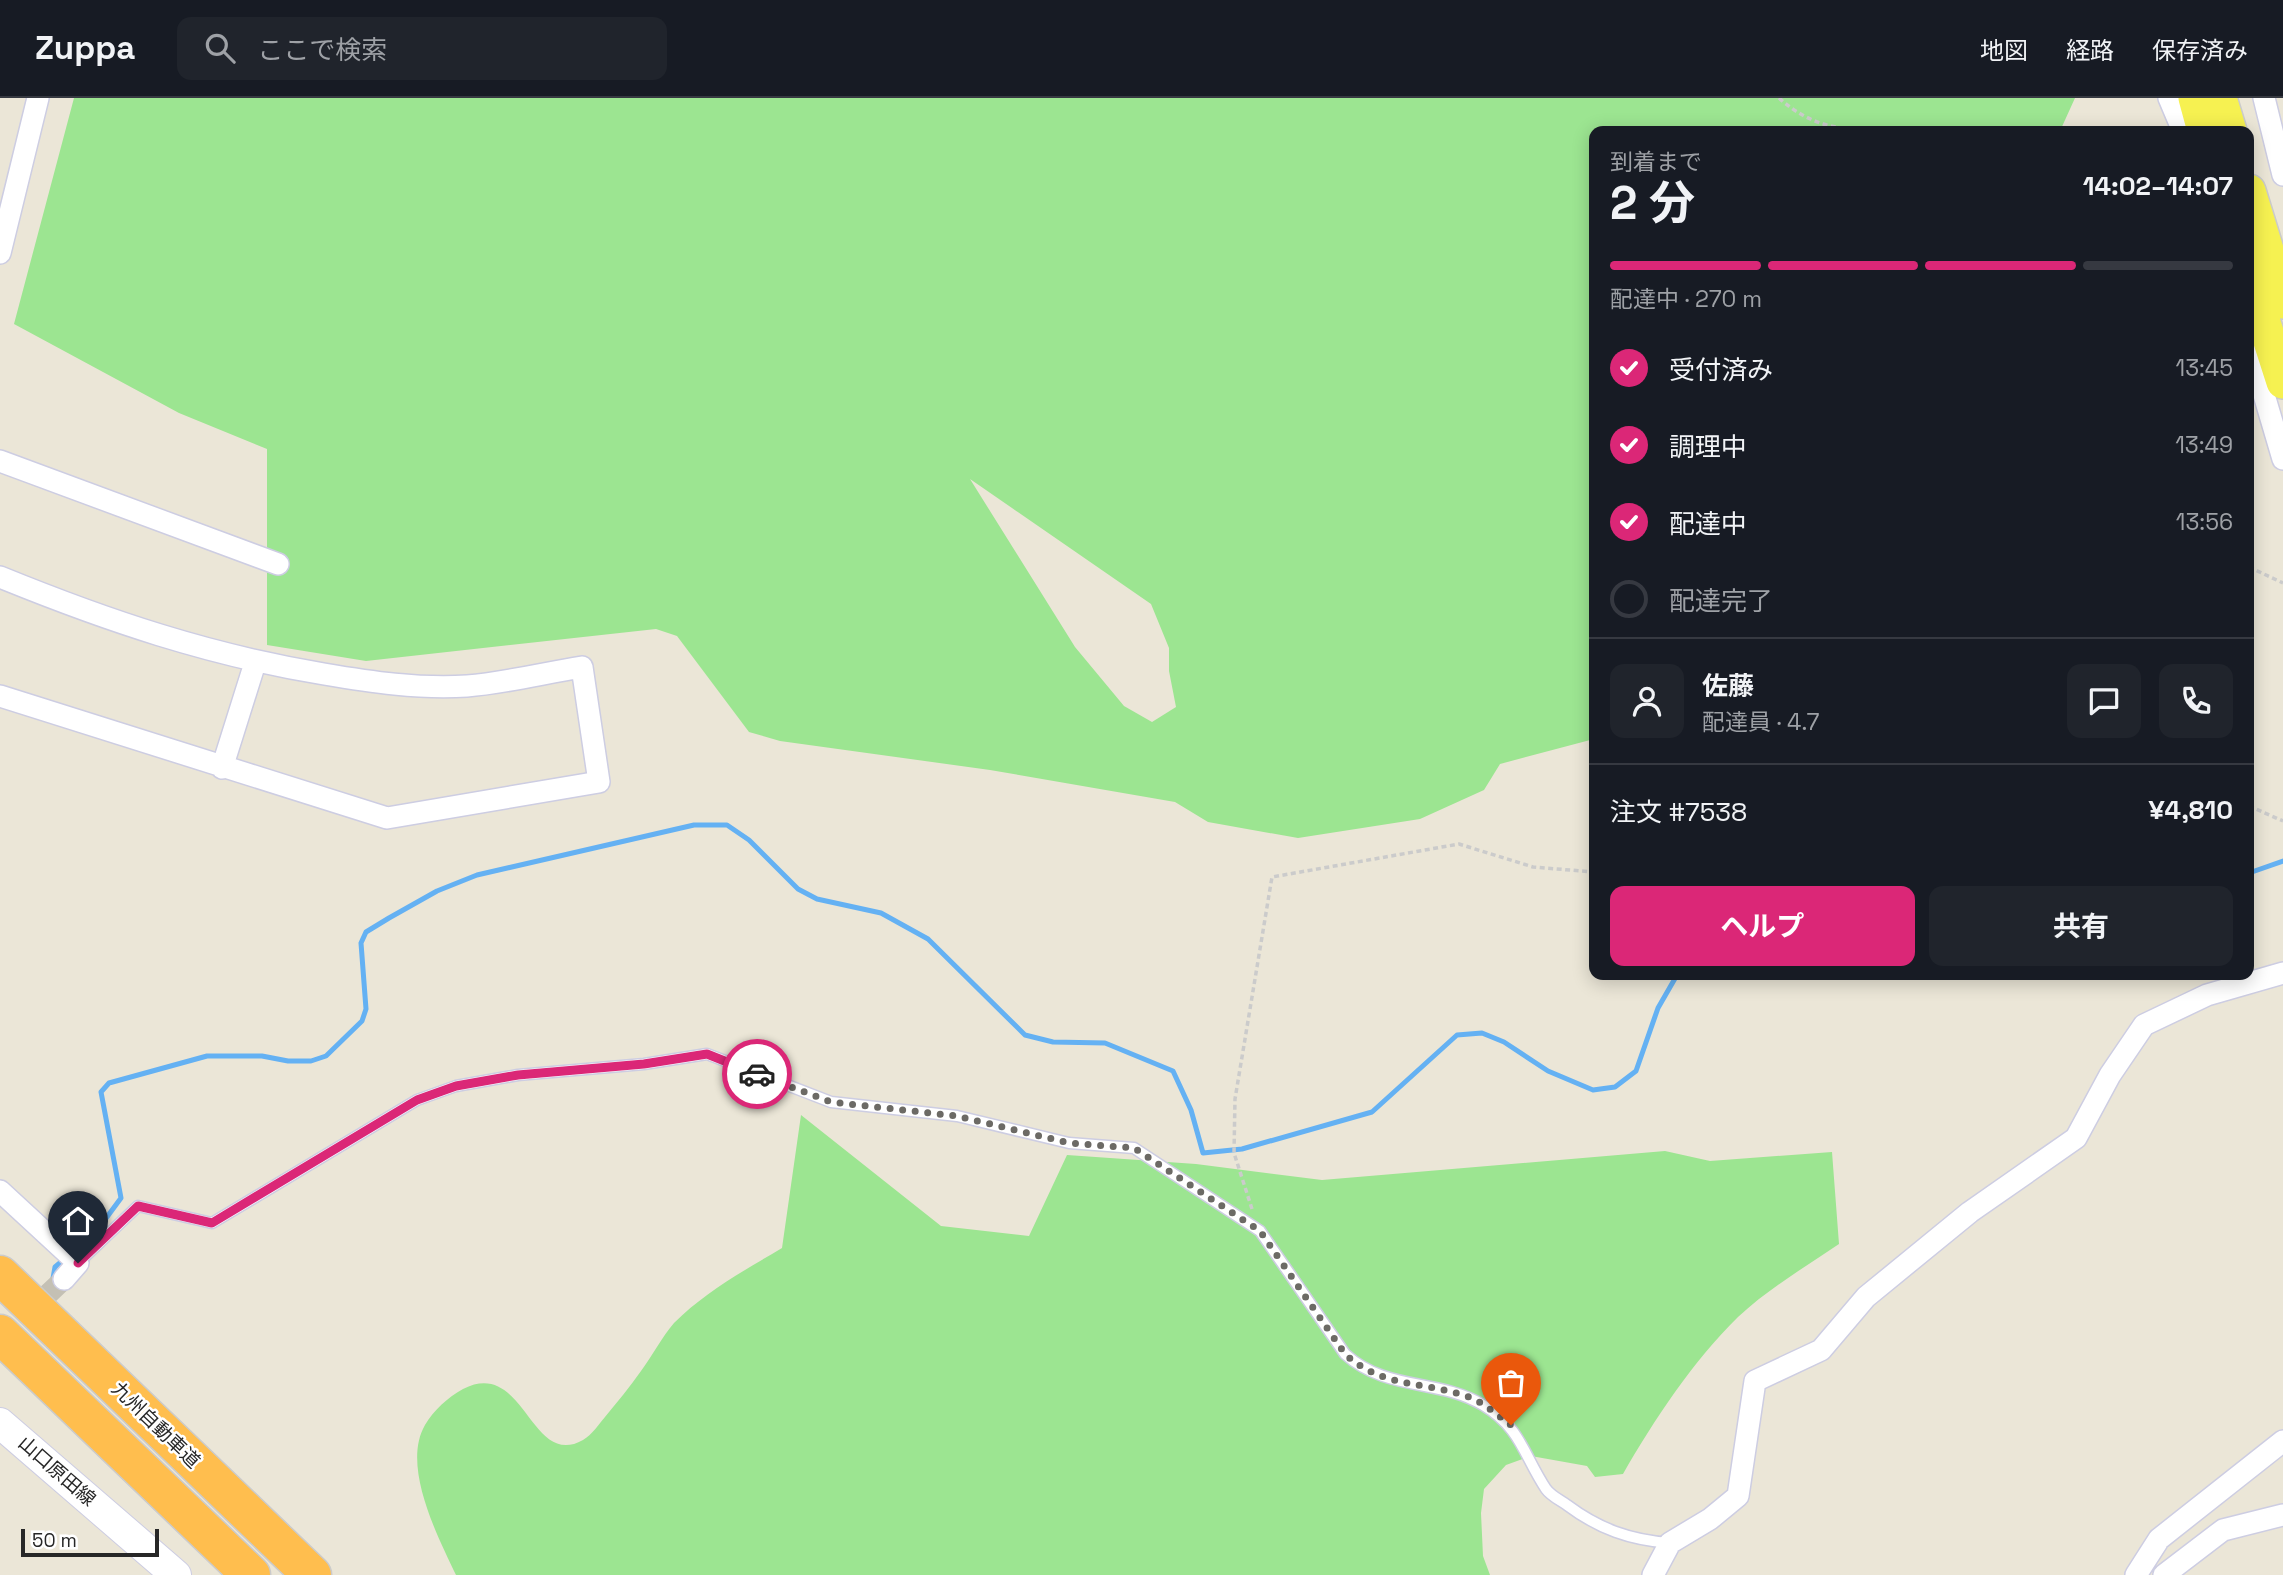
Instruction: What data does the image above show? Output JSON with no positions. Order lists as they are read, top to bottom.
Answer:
{
  "streets": {
    "highway": ["九州自動車道"],
    "main road": ["山口原田線"]
  },
  "scale_bar": "50 m",
  "page": {
    "header": "Zuppa",
    "search": "ここで検索",
    "nav": ["地図", "経路", "保存済み"],
    "heading": ["2 分", "到着まで", "14:02–14:07"],
    "panel": [
      "佐藤",
      "配達員 · 4.7",
      "注文 #7538",
      "¥4,810"
    ],
    "bar": "配達中 · 270 m",
    "list": [
      ["受付済み", "13:45"],
      ["調理中", "13:49"],
      ["配達中", "13:56"],
      "配達完了"
    ],
    "buttons": ["ヘルプ", "共有"],
    "scale": "50 m"
  }
}
